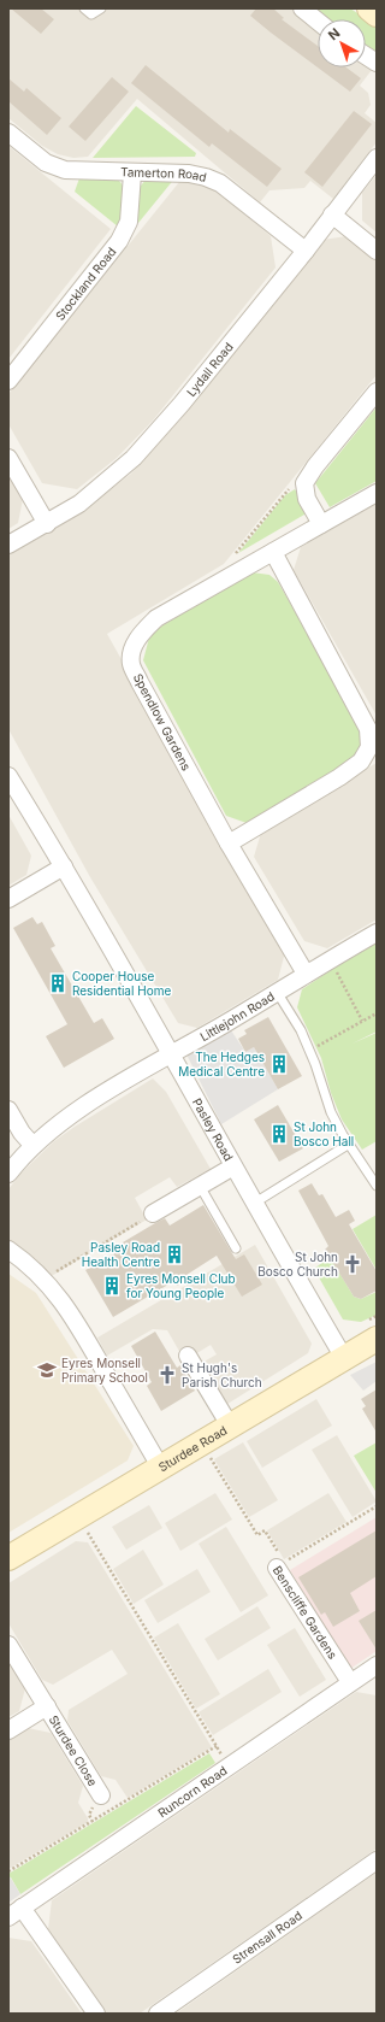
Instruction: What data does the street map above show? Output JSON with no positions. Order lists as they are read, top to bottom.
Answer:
{
  "streets": {
    "street": [
      "Tamerton Road",
      "Stockland Road",
      "Lydall Road",
      "Spendlow Gardens",
      "Littlejohn Road",
      "Pasley Road",
      "Sturdee Road",
      "Benscliffe Gardens",
      "Sturdee Close",
      "Runcorn Road",
      "Strensall Road"
    ]
  },
  "crossings": [
    ["Tamerton Road", "Stockland Road"],
    ["Tamerton Road", "Lydall Road"],
    ["Spendlow Gardens", "Littlejohn Road"],
    ["Littlejohn Road", "Pasley Road"],
    ["Pasley Road", "Sturdee Road"],
    ["Benscliffe Gardens", "Runcorn Road"]
  ],
  "places": {
    "building": [
      "Cooper House Residential Home",
      "The Hedges Medical Centre",
      "St John Bosco Hall",
      "Pasley Road Health Centre",
      "Eyres Monsell Club for Young People"
    ],
    "church": ["St John Bosco Church", "St Hugh's Parish Church"],
    "school or university": ["Eyres Monsell Primary School"]
  },
  "north": "top left"
}
